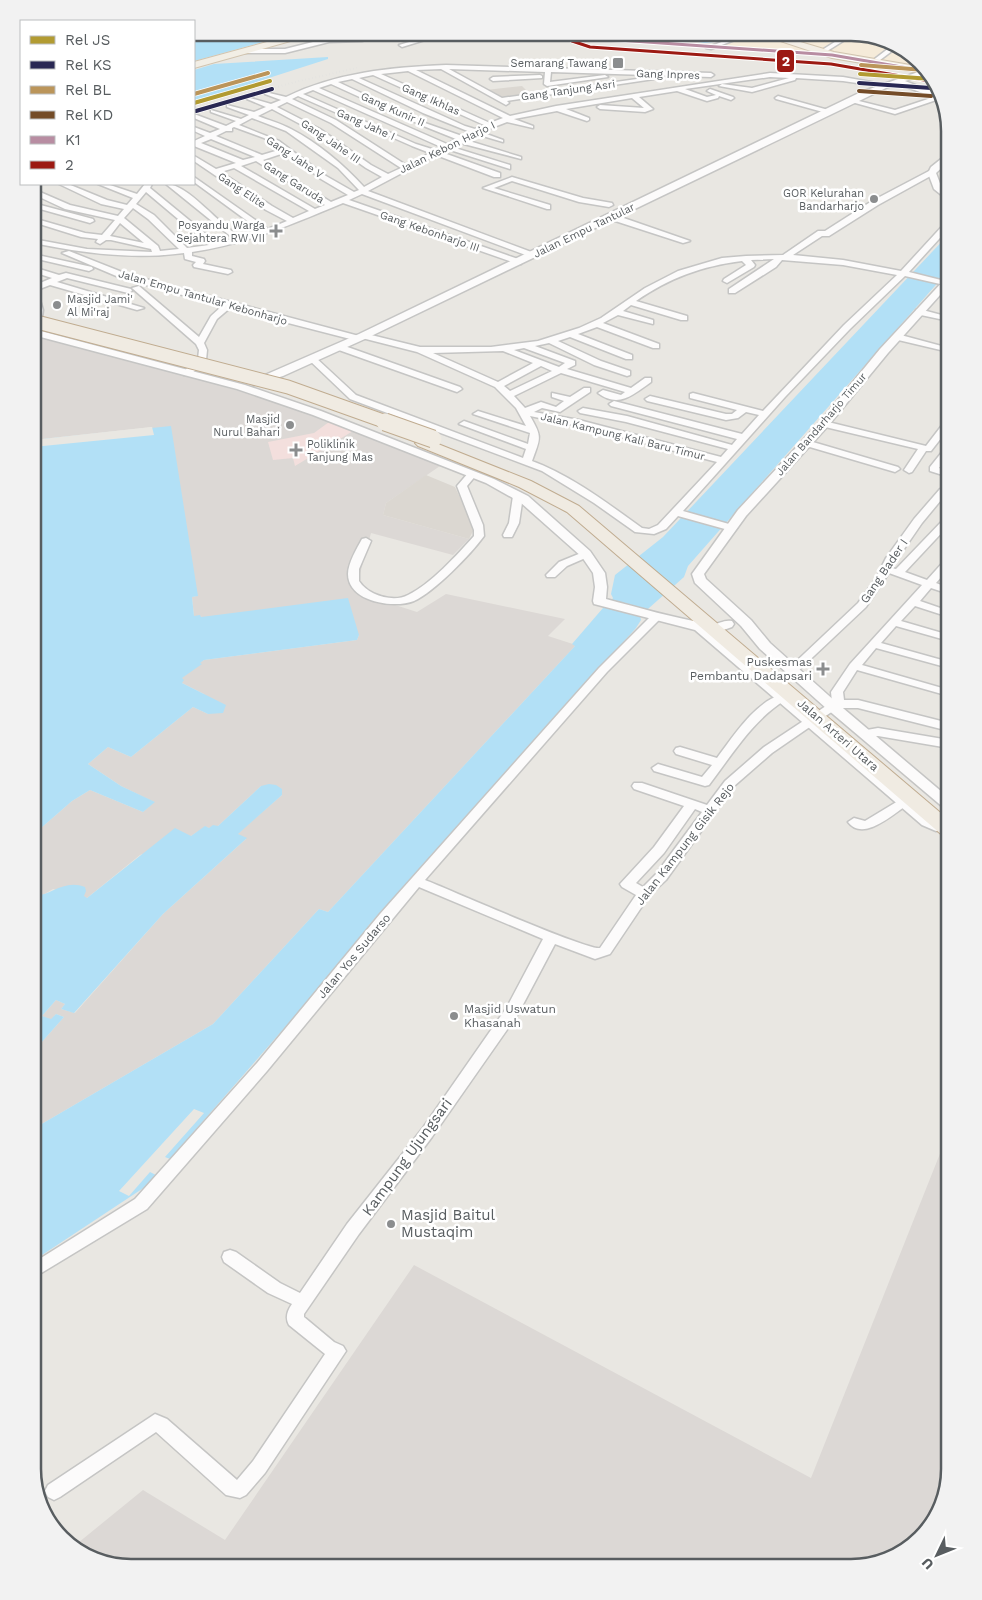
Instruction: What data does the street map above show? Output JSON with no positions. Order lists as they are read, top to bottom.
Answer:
{
  "streets": {
    "highway": ["Jalan Arteri Utara"],
    "street": [
      "Gang Inpres",
      "Gang Tanjung Asri",
      "Gang Ikhlas",
      "Gang Kunir II",
      "Gang Jahe I",
      "Gang Jahe III",
      "Jalan Kebon Harjo I",
      "Gang Jahe V",
      "Gang Garuda",
      "Gang Elite",
      "Jalan Empu Tantular",
      "Gang Kebonharjo III",
      "Jalan Empu Tantular Kebonharjo",
      "Jalan Bandarharjo Timur",
      "Jalan Kampung Kali Baru Timur",
      "Gang Bader I",
      "Jalan Kampung Gisik Rejo",
      "Jalan Yos Sudarso",
      "Kampung Ujungsari"
    ]
  },
  "crossings": [
    ["Gang Inpres", "Gang Tanjung Asri"],
    ["Gang Inpres", "Gang Ikhlas"],
    ["Gang Inpres", "Gang Kunir II"],
    ["Gang Inpres", "Gang Jahe I"],
    ["Gang Inpres", "Gang Jahe III"],
    ["Gang Inpres", "Gang Jahe V"],
    ["Gang Inpres", "Gang Garuda"],
    ["Gang Ikhlas", "Jalan Kebon Harjo I"],
    ["Gang Kunir II", "Jalan Kebon Harjo I"],
    ["Gang Jahe I", "Jalan Kebon Harjo I"],
    ["Gang Jahe III", "Jalan Kebon Harjo I"],
    ["Jalan Kebon Harjo I", "Gang Jahe V"],
    ["Jalan Kebon Harjo I", "Gang Garuda"],
    ["Jalan Kebon Harjo I", "Gang Elite"],
    ["Jalan Kebon Harjo I", "Jalan Empu Tantular"],
    ["Jalan Kebon Harjo I", "Gang Kebonharjo III"],
    ["Jalan Kebon Harjo I", "Jalan Empu Tantular Kebonharjo"],
    ["Jalan Empu Tantular", "Gang Kebonharjo III"],
    ["Jalan Empu Tantular", "Jalan Empu Tantular Kebonharjo"],
    ["Jalan Bandarharjo Timur", "Jalan Arteri Utara"],
    ["Jalan Arteri Utara", "Jalan Kampung Gisik Rejo"],
    ["Jalan Kampung Gisik Rejo", "Jalan Yos Sudarso"],
    ["Jalan Kampung Gisik Rejo", "Kampung Ujungsari"]
  ],
  "places": {
    "transit": ["Semarang Tawang"],
    "other": [
      "GOR Kelurahan Bandarharjo",
      "Masjid Jami' Al Mi'raj",
      "Masjid Nurul Bahari",
      "Masjid Uswatun Khasanah",
      "Masjid Baitul Mustaqim"
    ],
    "health": ["Posyandu Warga Sejahtera RW VII", "Poliklinik Tanjung Mas", "Puskesmas Pembantu Dadapsari"]
  },
  "lines": [
    "transit line K1",
    "transit line 2",
    "rail line BL",
    "rail line JS",
    "rail line KS",
    "rail line KD"
  ],
  "legend": [
    "Rel JS",
    "Rel KS",
    "Rel BL",
    "Rel KD",
    "K1",
    "2"
  ],
  "north": "bottom left"
}
